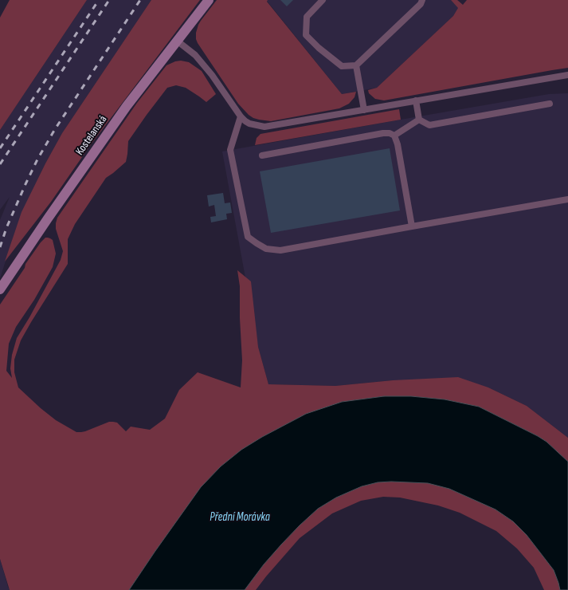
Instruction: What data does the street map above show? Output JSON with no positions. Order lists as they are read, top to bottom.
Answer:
{
  "streets": {
    "main road": ["Kostelanská"]
  },
  "water": ["Přední Morávka"]
}
